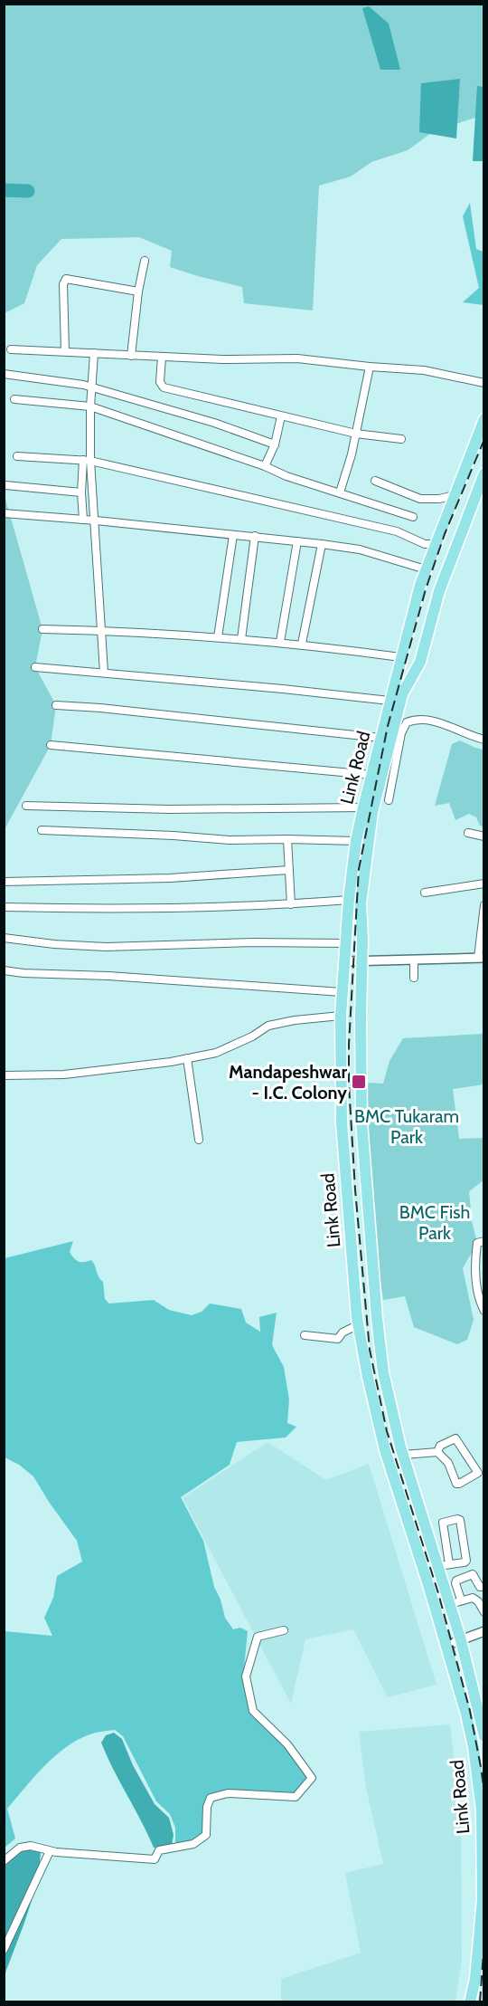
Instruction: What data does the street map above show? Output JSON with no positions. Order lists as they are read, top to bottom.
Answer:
{
  "streets": {
    "main road": ["Link Road"]
  },
  "parks": ["BMC Tukaram Park", "BMC Fish Park"],
  "places": {
    "transit": ["Mandapeshwar - I.C. Colony"]
  }
}
